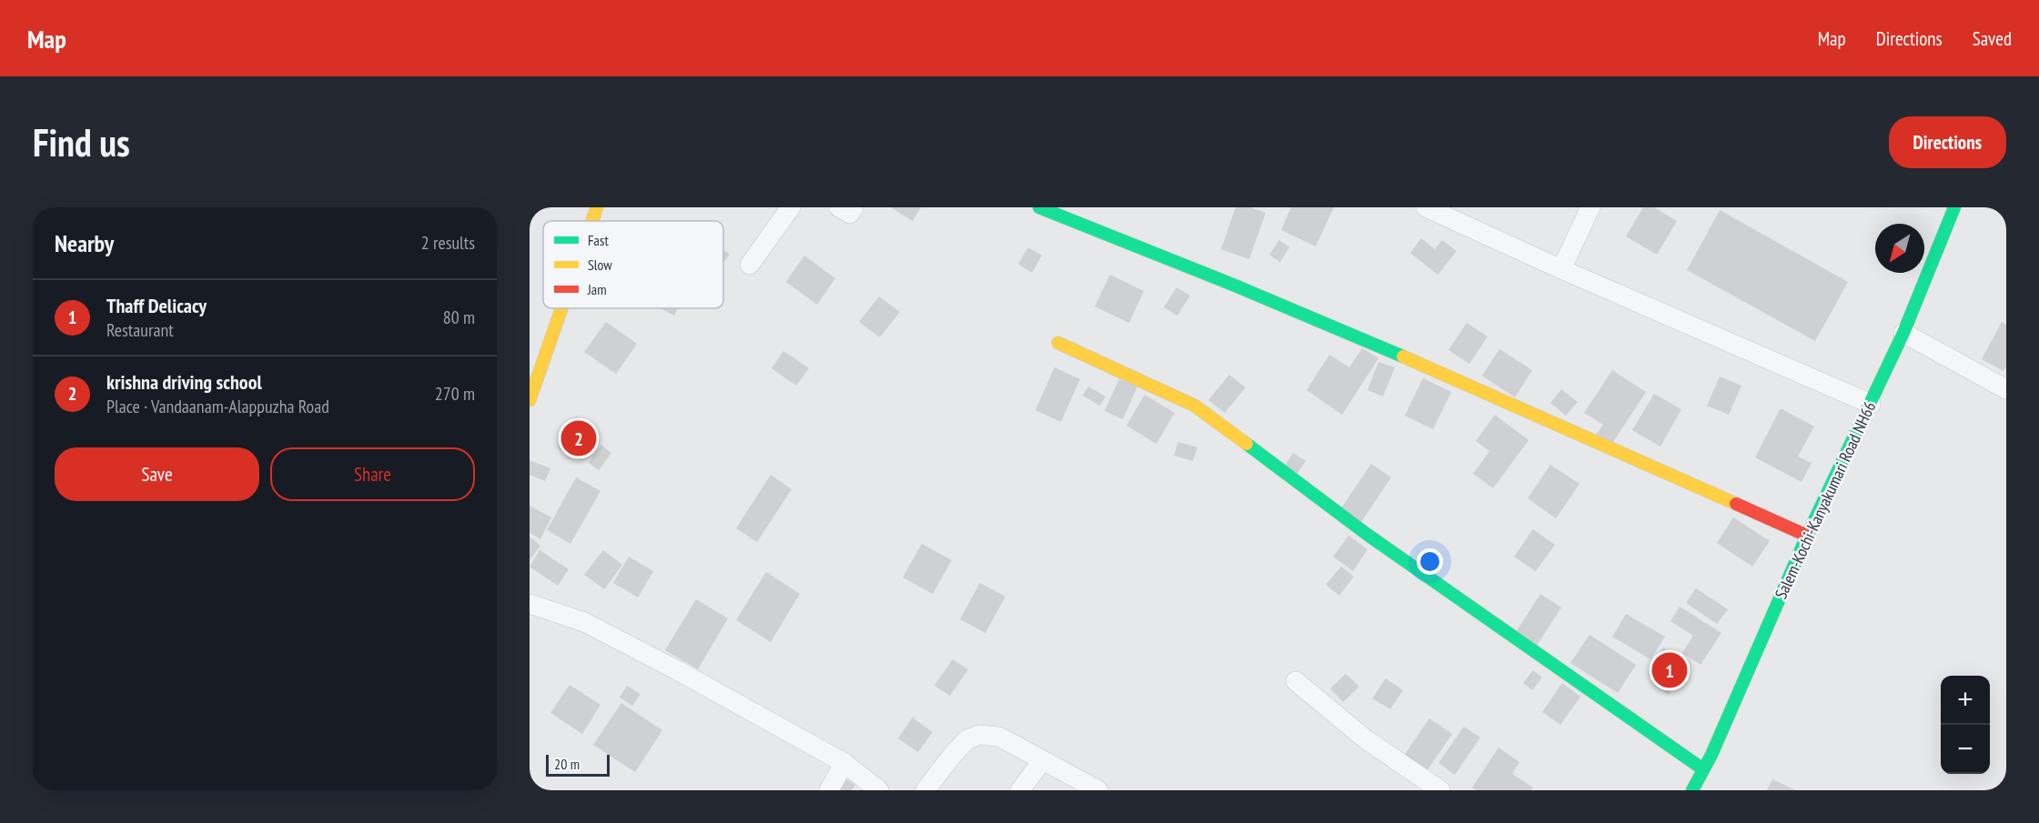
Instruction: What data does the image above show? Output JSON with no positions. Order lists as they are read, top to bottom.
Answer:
{
  "streets": {
    "main road": ["Salem-Kochi-Kanyakumari Road NH66"]
  },
  "legend": ["Fast", "Slow", "Jam"],
  "scale_bar": "20 m",
  "north": "bottom left",
  "page": {
    "header": "Map",
    "nav": ["Map", "Directions", "Saved"],
    "buttons": [
      "Directions",
      ["Save", "Share"]
    ],
    "title": "Find us",
    "heading": ["Nearby", "2 results"],
    "list": [
      {
        "mark": "1",
        "name": "Thaff Delicacy",
        "note": "Restaurant",
        "value": "80 m"
      },
      {
        "mark": "2",
        "name": "krishna driving school",
        "note": "Place · Vandaanam-Alappuzha Road",
        "value": "270 m"
      }
    ],
    "pins": ["2", "1"],
    "map_buttons": ["+", "−"],
    "scale": "20 m"
  }
}
